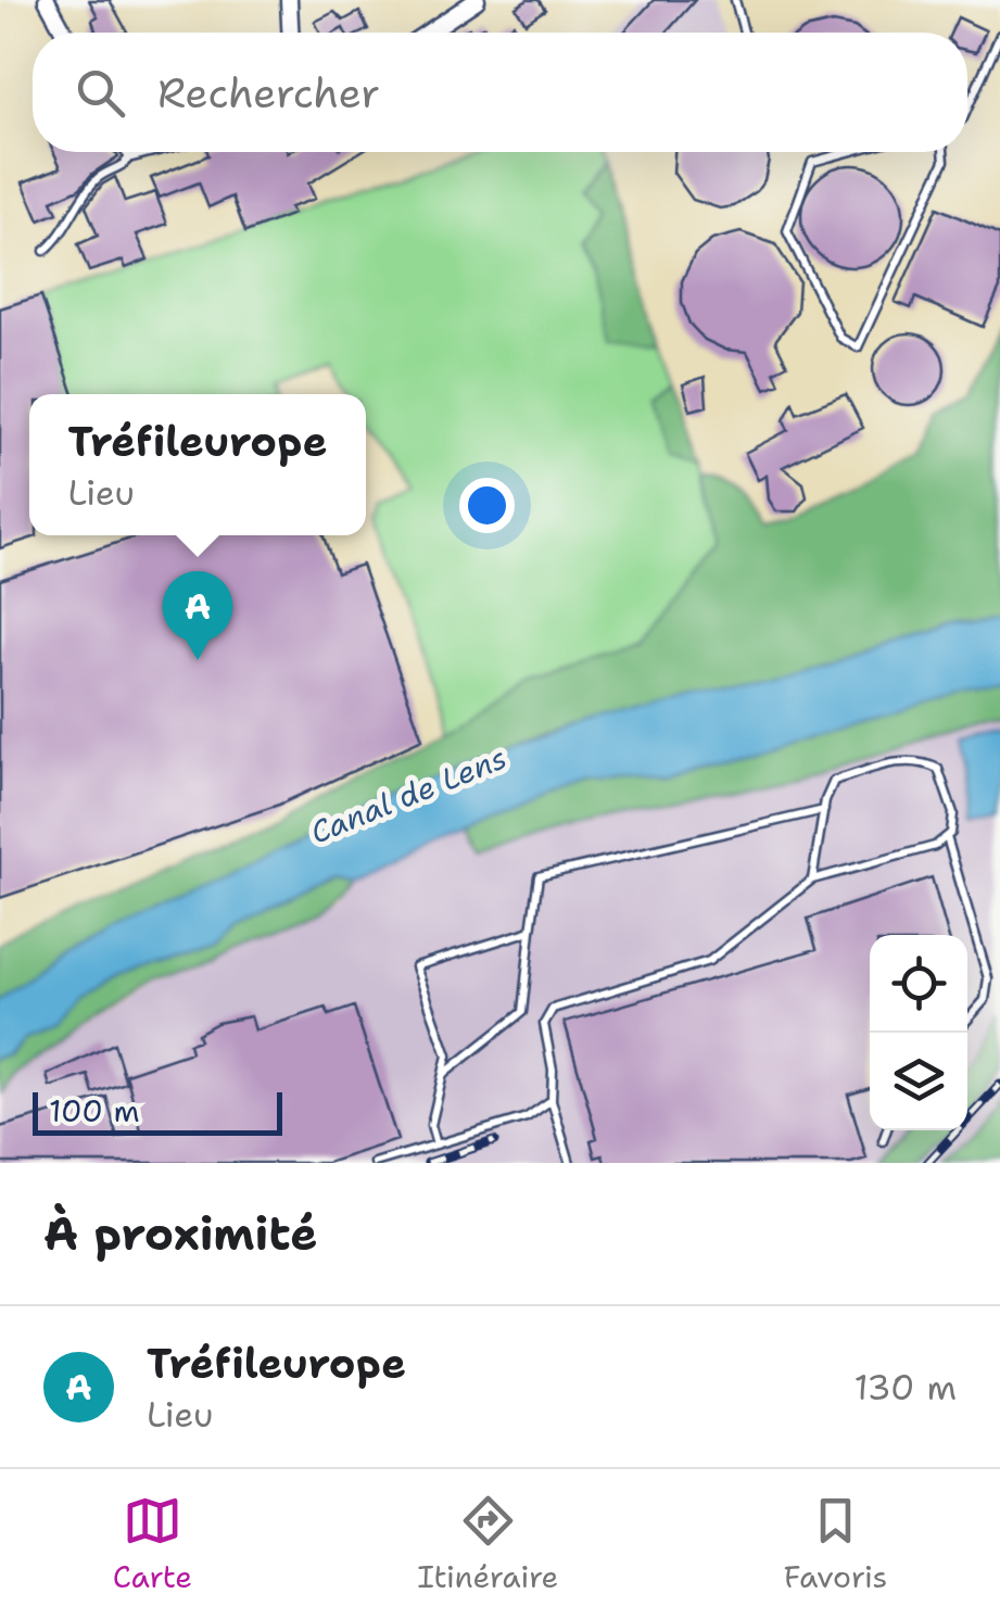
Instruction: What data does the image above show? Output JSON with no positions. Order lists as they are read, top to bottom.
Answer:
{
  "water": ["Canal de Lens"],
  "scale_bar": "100 m",
  "page": {
    "search": "Rechercher",
    "popup": ["Tréfileurope", "Lieu"],
    "pins": "A",
    "scale": "100 m",
    "heading": "À proximité",
    "list": [
      {
        "mark": "A",
        "name": "Tréfileurope",
        "note": "Lieu",
        "value": "130 m"
      }
    ],
    "nav": ["Carte", "Itinéraire", "Favoris"]
  }
}
